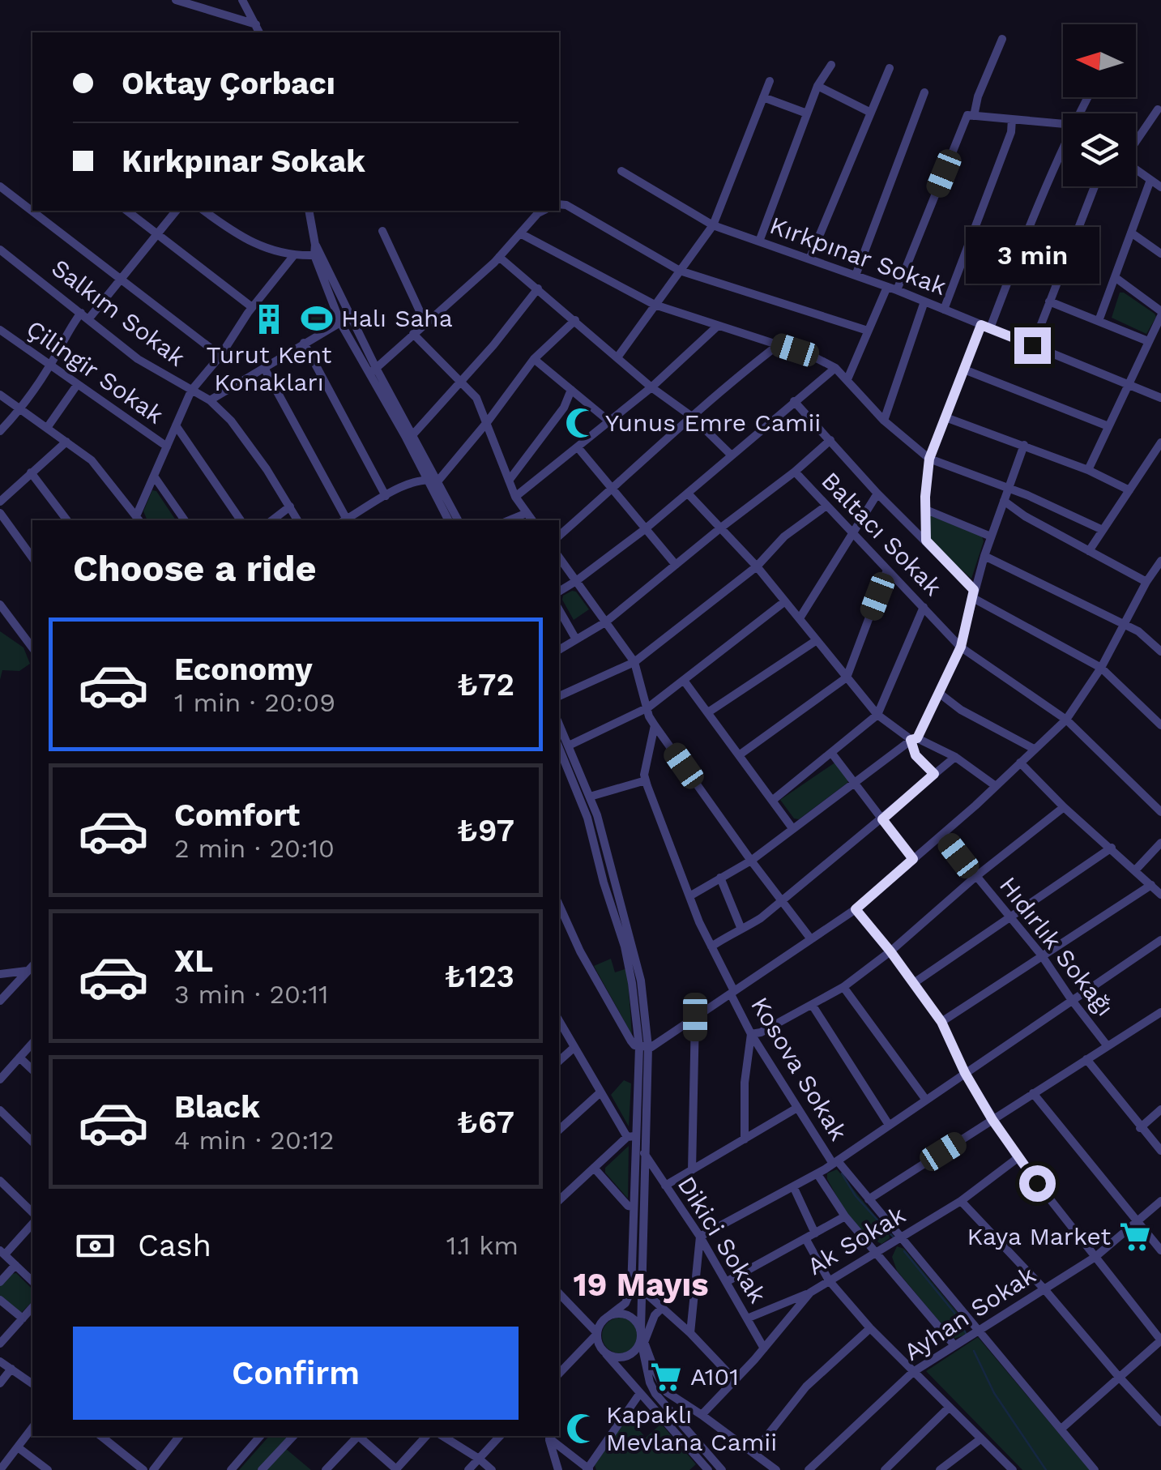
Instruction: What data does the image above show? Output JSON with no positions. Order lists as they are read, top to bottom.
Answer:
{
  "streets": {
    "street": [
      "Kırkpınar Sokak",
      "Salkım Sokak",
      "Çilingir Sokak",
      "Baltacı Sokak",
      "Hıdırlık Sokağı",
      "Kosova Sokak",
      "Dikici Sokak",
      "Ak Sokak",
      "Ayhan Sokak"
    ]
  },
  "crossings": [
    ["Kosova Sokak", "Ak Sokak"],
    ["Kosova Sokak", "Ayhan Sokak"],
    ["Dikici Sokak", "Ak Sokak"]
  ],
  "districts": ["19 Mayıs"],
  "places": {
    "sports": ["Halı Saha"],
    "building": ["Turut Kent Konakları"],
    "mosque": ["Yunus Emre Camii", "Kapaklı Mevlana Camii"],
    "supermarket": ["Kaya Market", "A101"]
  },
  "north": "left",
  "page": {
    "banner": ["Oktay Çorbacı", "Kırkpınar Sokak"],
    "bubble": "3 min",
    "heading": "Choose a ride",
    "list": [
      {
        "name": "Economy",
        "note": "1 min · 20:09",
        "value": "₺72"
      },
      {
        "name": "Comfort",
        "note": "2 min · 20:10",
        "value": "₺97"
      },
      {
        "name": "XL",
        "note": "3 min · 20:11",
        "value": "₺123"
      },
      {
        "name": "Black",
        "note": "4 min · 20:12",
        "value": "₺67"
      }
    ],
    "pay": ["Cash", "1.1 km"],
    "buttons": "Confirm"
  }
}
